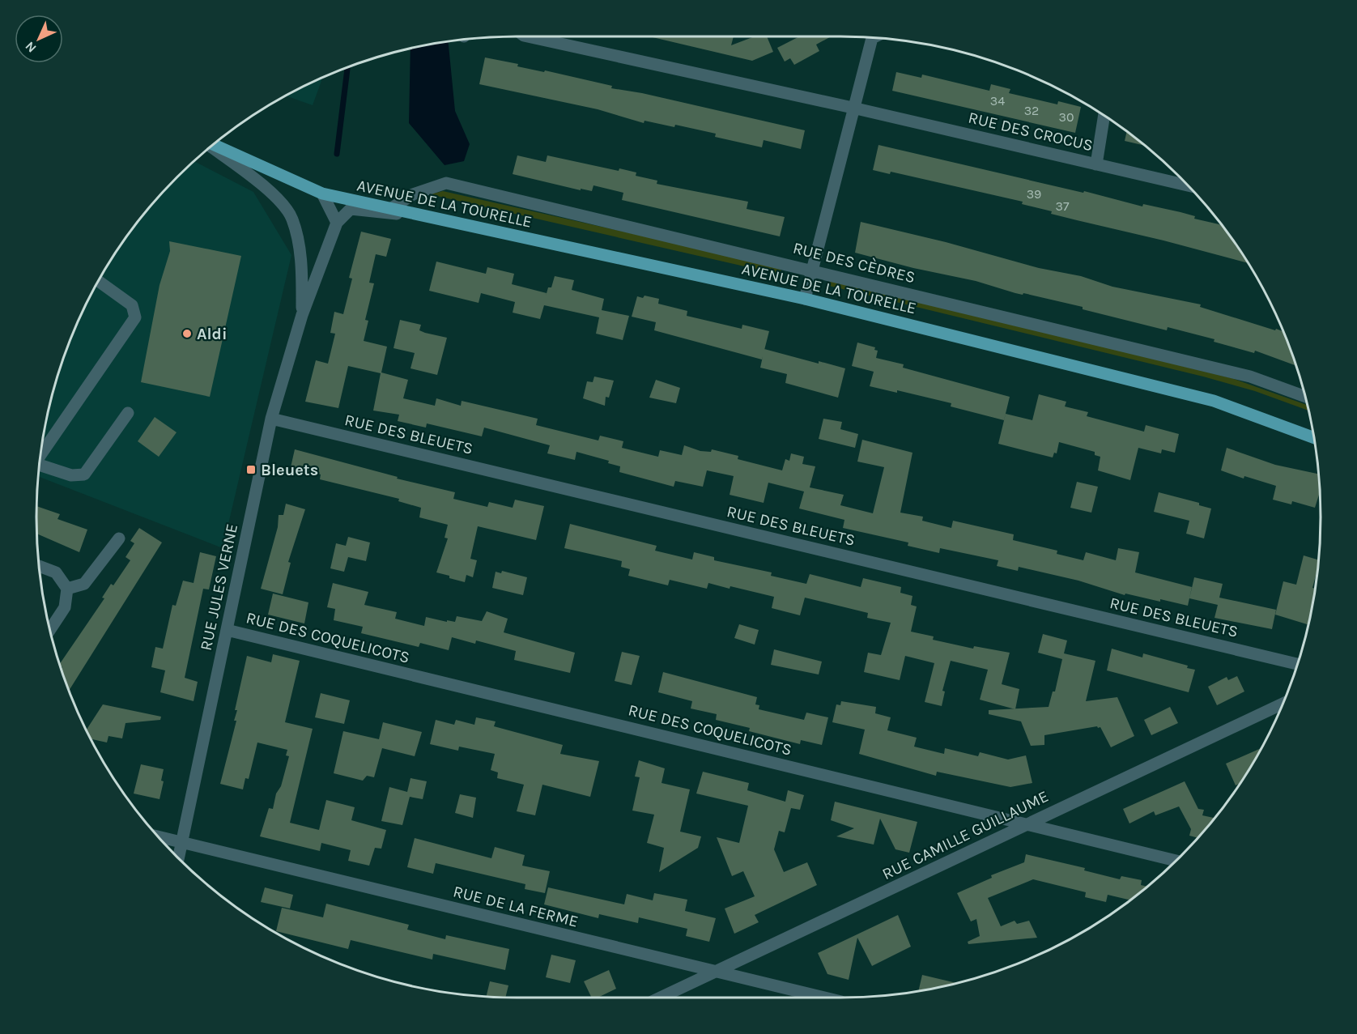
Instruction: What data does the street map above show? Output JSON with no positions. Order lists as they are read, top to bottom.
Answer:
{
  "streets": {
    "main road": ["AVENUE DE LA TOURELLE"],
    "street": [
      "RUE DES CROCUS",
      "RUE DES CÈDRES",
      "RUE DES BLEUETS",
      "RUE JULES VERNE",
      "RUE DES COQUELICOTS",
      "RUE CAMILLE GUILLAUME",
      "RUE DE LA FERME"
    ]
  },
  "crossings": [
    ["AVENUE DE LA TOURELLE", "RUE DES CÈDRES"],
    ["RUE DES BLEUETS", "RUE JULES VERNE"],
    ["RUE JULES VERNE", "RUE DES COQUELICOTS"],
    ["RUE JULES VERNE", "RUE DE LA FERME"],
    ["RUE DES COQUELICOTS", "RUE CAMILLE GUILLAUME"],
    ["RUE CAMILLE GUILLAUME", "RUE DE LA FERME"]
  ],
  "places": {
    "other": ["Aldi"],
    "transit": ["Bleuets"]
  },
  "house_numbers": [
    "34",
    "32",
    "30",
    "39",
    "37"
  ],
  "north": "bottom left"
}
